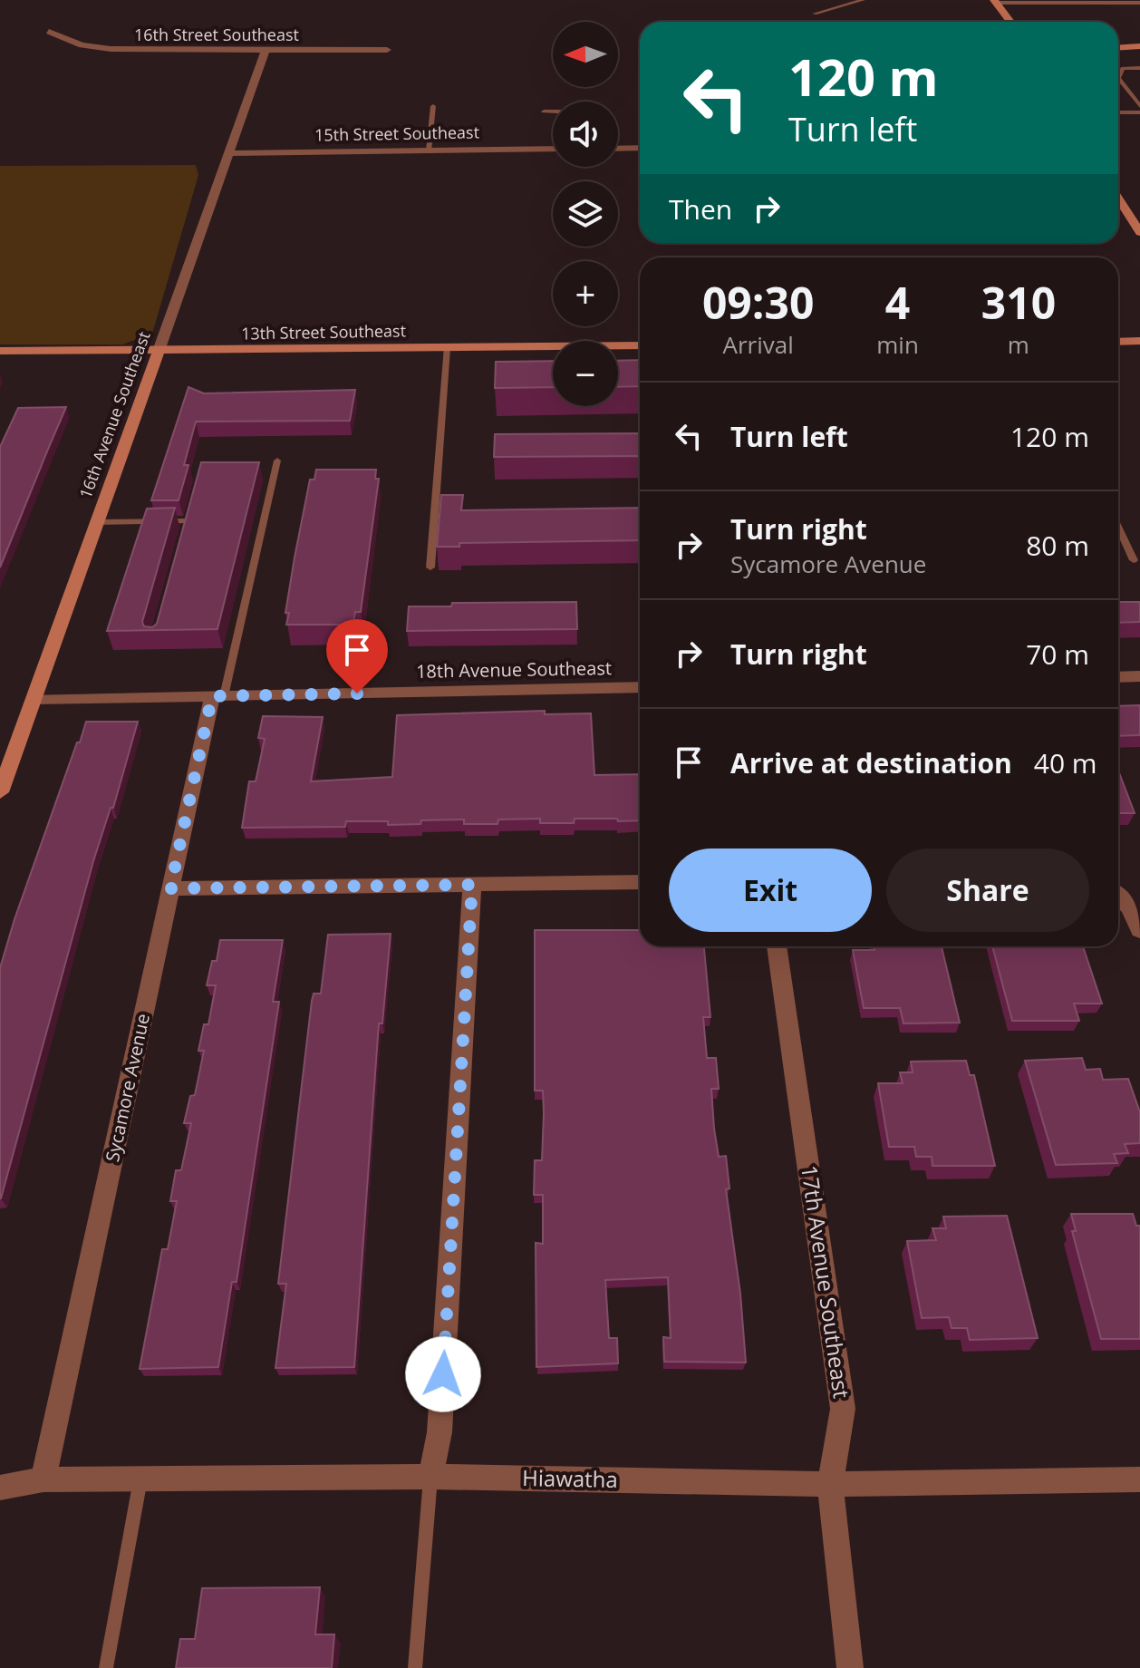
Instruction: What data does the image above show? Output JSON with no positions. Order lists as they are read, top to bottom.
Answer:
{
  "streets": {
    "street": [
      "16th Street Southeast",
      "15th Street Southeast",
      "13th Street Southeast",
      "16th Avenue Southeast",
      "18th Avenue Southeast",
      "Sycamore Avenue",
      "17th Avenue Southeast",
      "Hiawatha"
    ]
  },
  "crossings": [
    ["16th Street Southeast", "16th Avenue Southeast"],
    ["15th Street Southeast", "16th Avenue Southeast"],
    ["13th Street Southeast", "16th Avenue Southeast"],
    ["16th Avenue Southeast", "18th Avenue Southeast"],
    ["18th Avenue Southeast", "Sycamore Avenue"],
    ["Sycamore Avenue", "Hiawatha"],
    ["17th Avenue Southeast", "Hiawatha"]
  ],
  "north": "left",
  "page": {
    "map_buttons": ["+", "−"],
    "turn": ["120 m", "Turn left"],
    "then": "Then",
    "eta": [
      "09:30",
      "Arrival",
      "4",
      "min",
      "310",
      "m"
    ],
    "list": [
      {
        "name": "Turn left",
        "value": "120 m"
      },
      {
        "name": "Turn right",
        "note": "Sycamore Avenue",
        "value": "80 m"
      },
      {
        "name": "Turn right",
        "value": "70 m"
      },
      {
        "name": "Arrive at destination",
        "value": "40 m"
      }
    ],
    "buttons": ["Exit", "Share"]
  }
}
